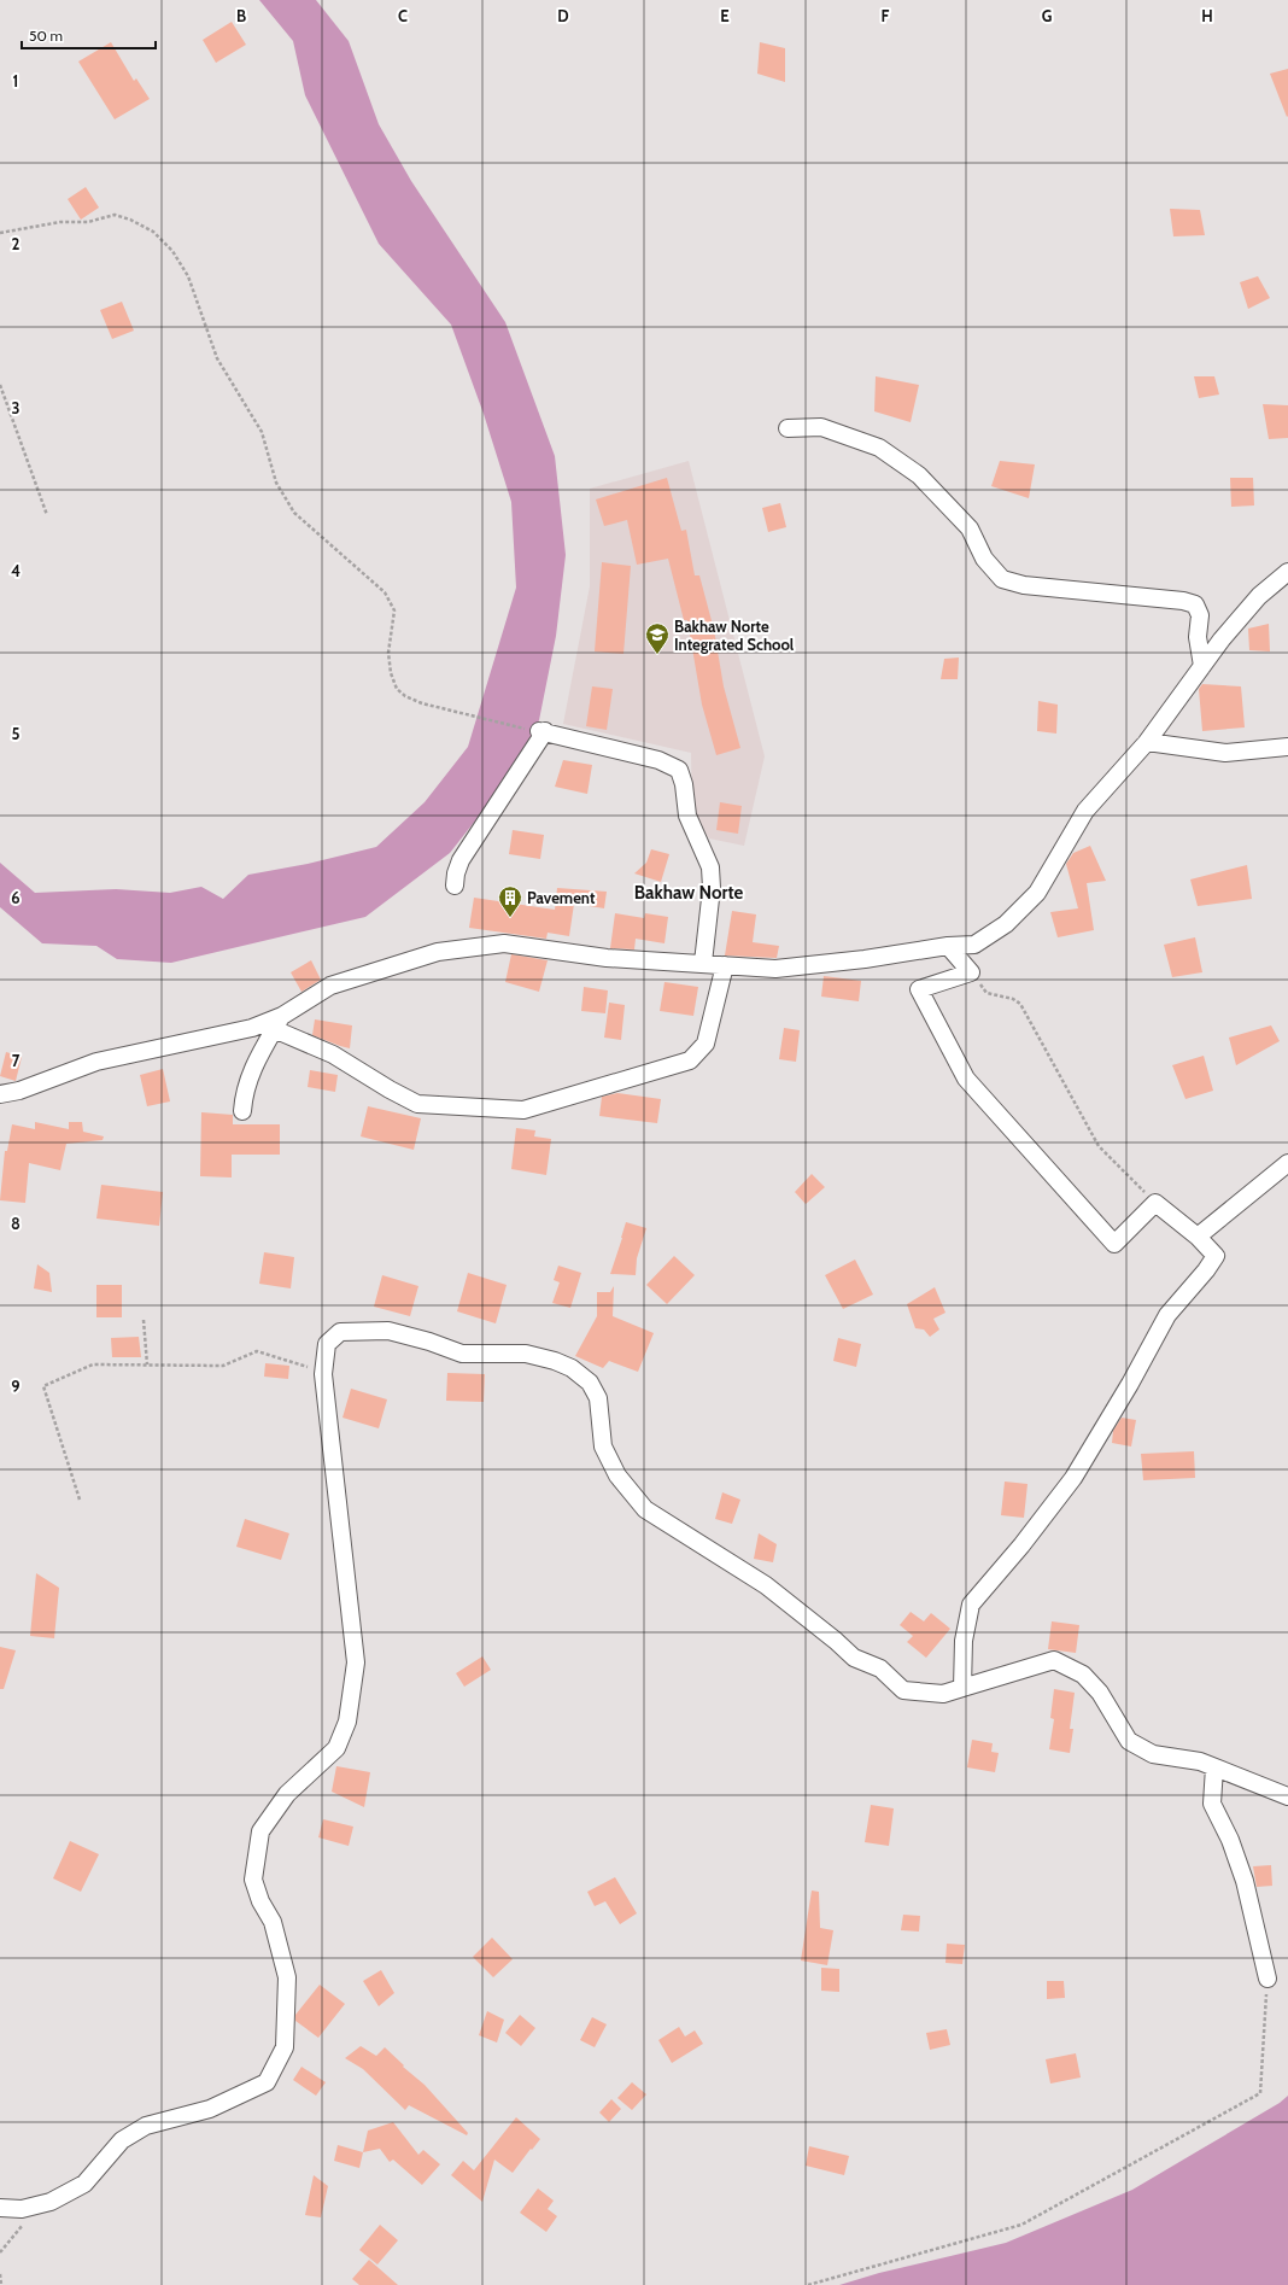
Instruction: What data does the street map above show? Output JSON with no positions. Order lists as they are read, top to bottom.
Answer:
{
  "districts": ["Bakhaw Norte"],
  "places": {
    "school or university": ["Bakhaw Norte Integrated School"],
    "building": ["Pavement"]
  },
  "scale_bar": "50 m",
  "grid": {
    "columns": [
      "B",
      "C",
      "D",
      "E",
      "F",
      "G",
      "H"
    ],
    "rows": [
      "1",
      "2",
      "3",
      "4",
      "5",
      "6",
      "7",
      "8",
      "9"
    ]
  }
}
